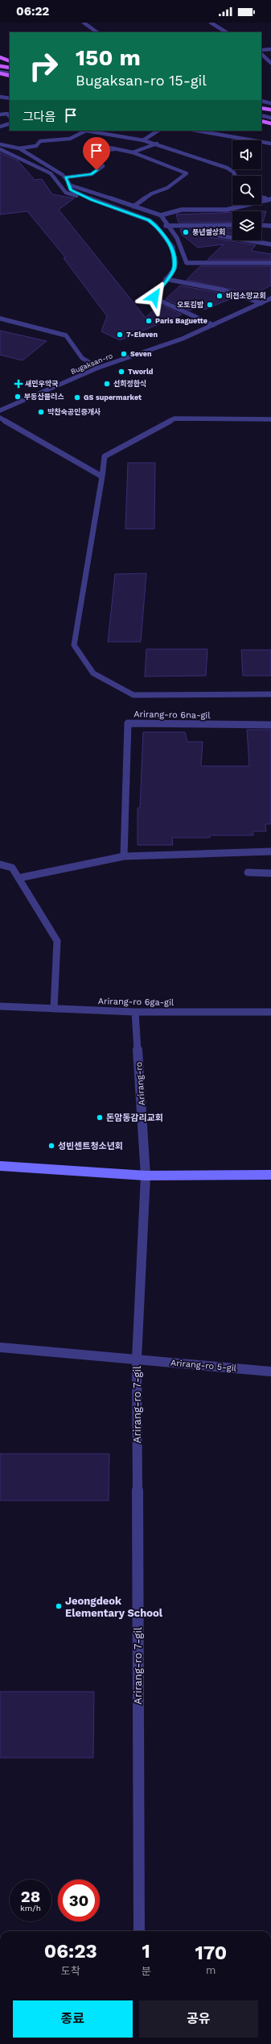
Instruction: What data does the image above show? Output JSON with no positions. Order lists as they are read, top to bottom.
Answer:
{
  "streets": {
    "street": [
      "Bugaksan-ro",
      "Arirang-ro 6na-gil",
      "Arirang-ro 6ga-gil",
      "Arirang-ro",
      "Arirang-ro 5-gil",
      "Arirang-ro 7-gil"
    ]
  },
  "crossings": [
    ["Arirang-ro 6ga-gil", "Arirang-ro"],
    ["Arirang-ro", "Arirang-ro 7-gil"],
    ["Arirang-ro 5-gil", "Arirang-ro 7-gil"]
  ],
  "places": {
    "other": [
      "풍년쌀상회",
      "비전소망교회",
      "오토김밥",
      "Paris Baguette",
      "7-Eleven",
      "Seven",
      "Tworld",
      "선희정한식",
      "부동산플러스",
      "GS supermarket",
      "박찬숙공인중개사",
      "돈암동감리교회",
      "성빈센트청소년회",
      "Jeongdeok Elementary School"
    ],
    "health": ["새민우약국"]
  },
  "page": {
    "status": "06:22",
    "turn": ["150 m", "Bugaksan-ro 15-gil"],
    "then": "그다음",
    "speed": "28 km/h",
    "limit": "30",
    "eta": [
      "06:23",
      "도착",
      "1",
      "분",
      "170",
      "m"
    ],
    "buttons": ["종료", "공유"]
  }
}
